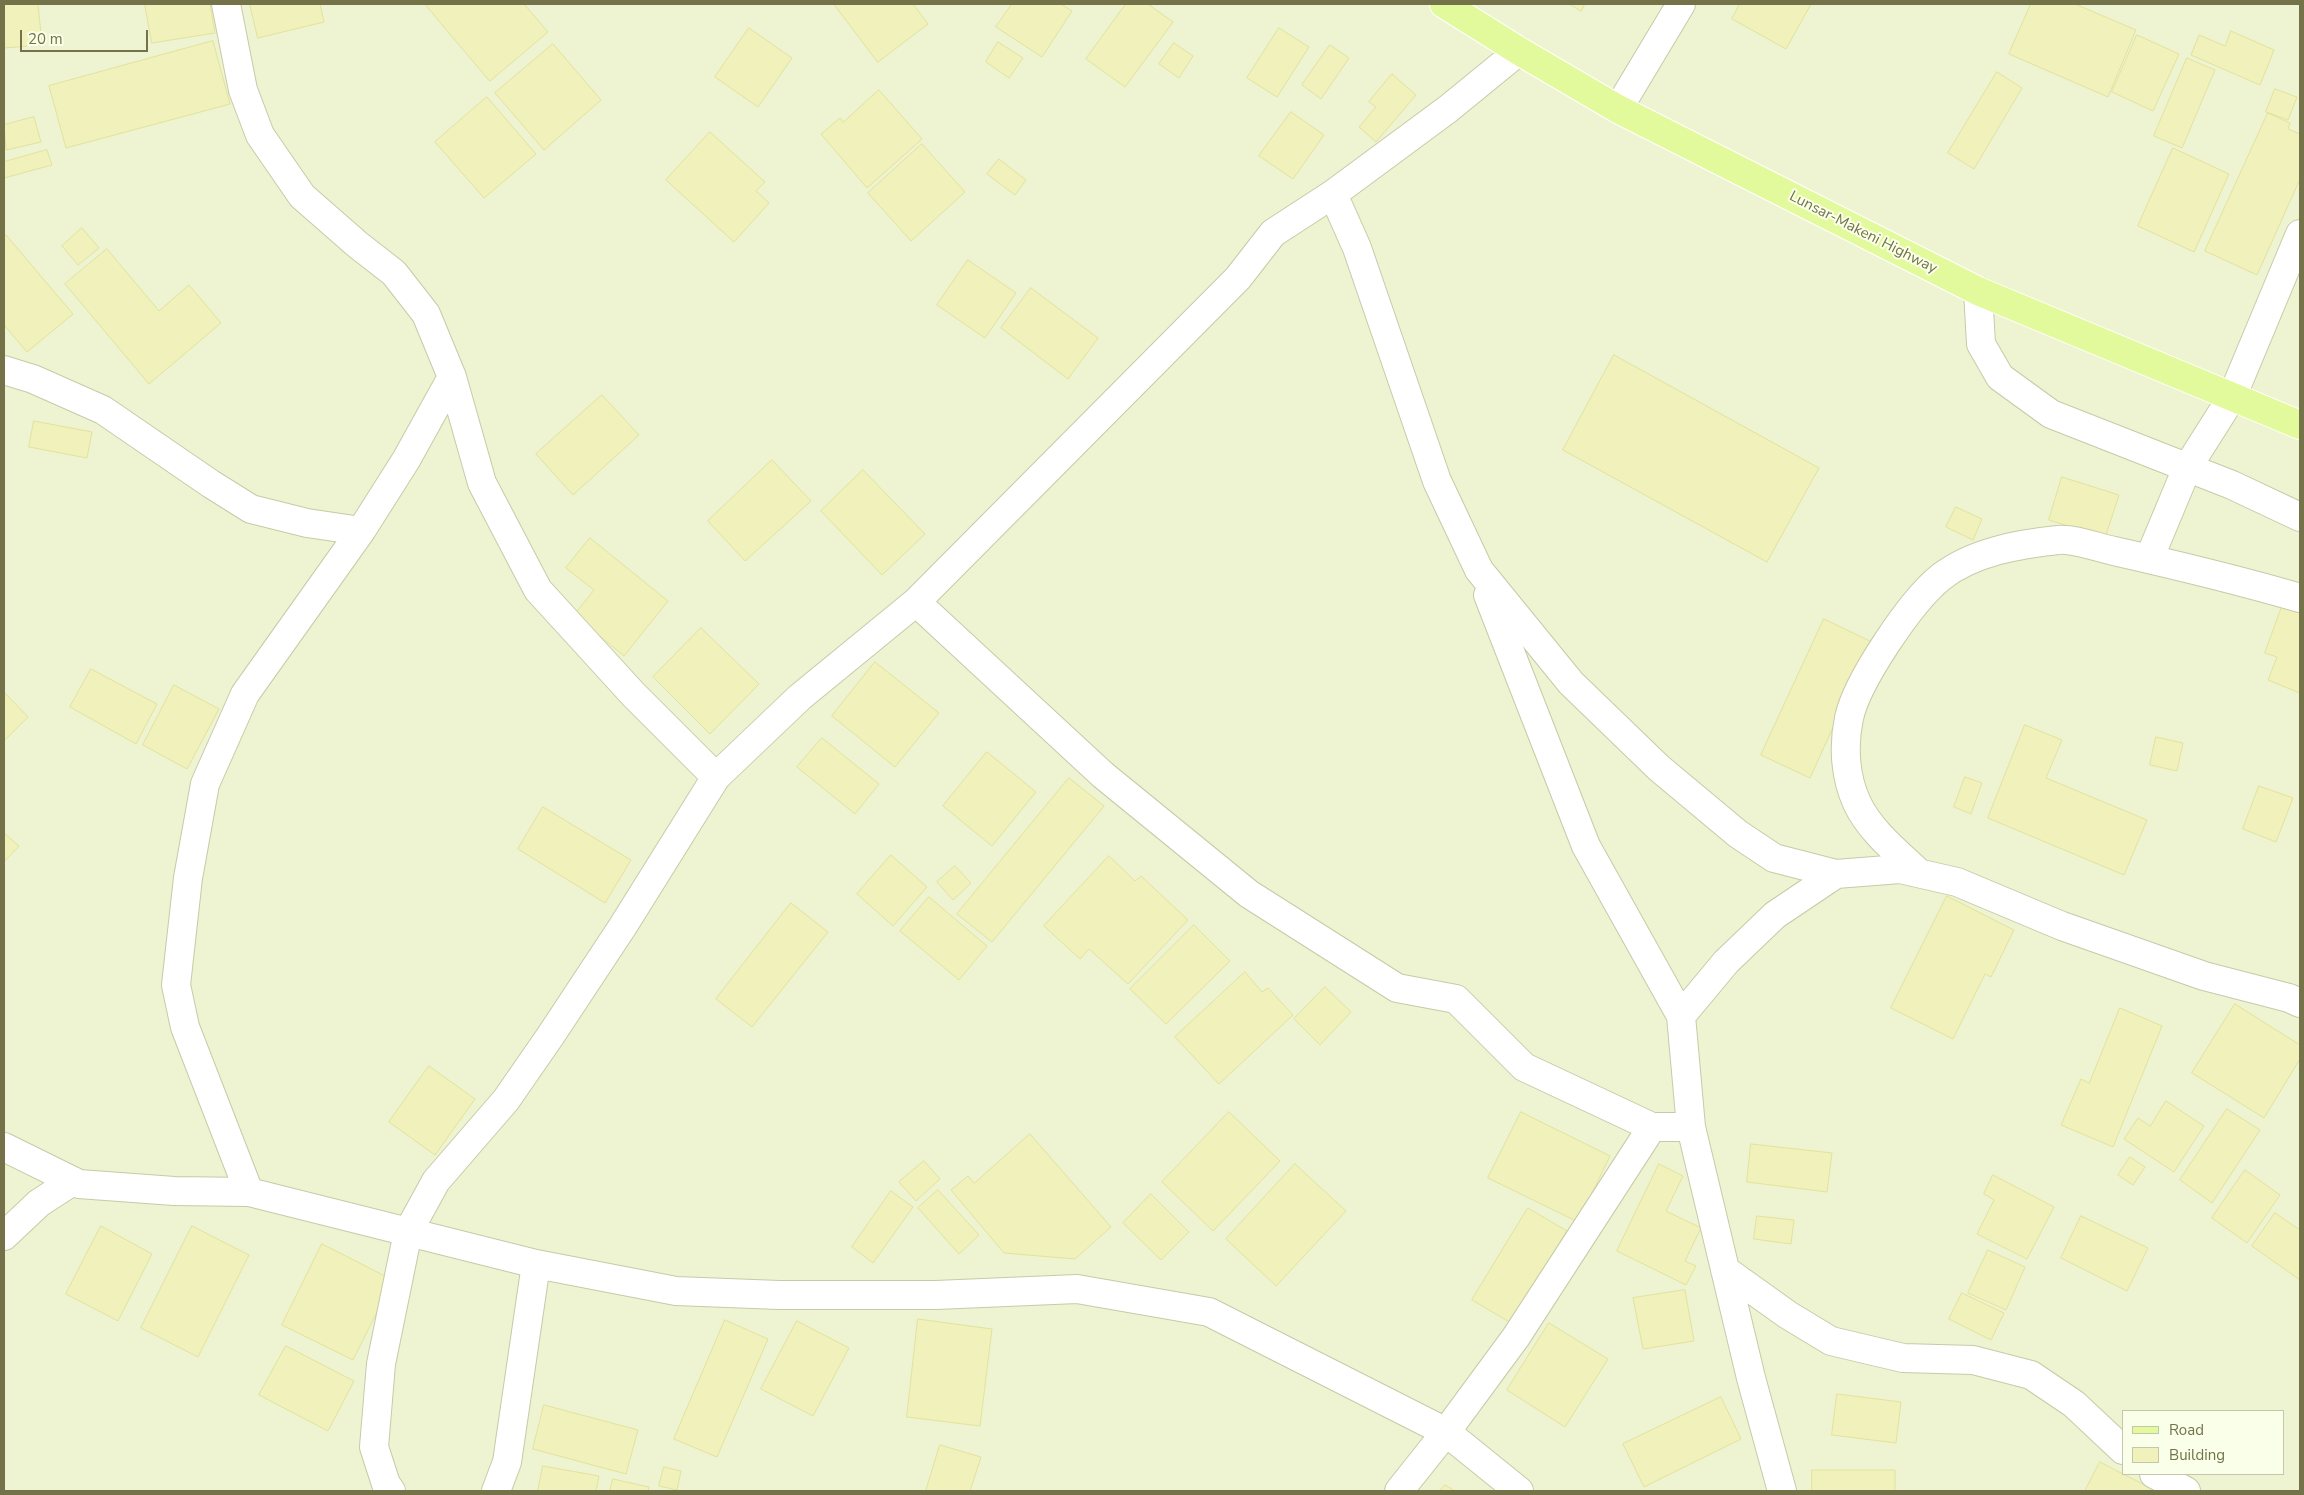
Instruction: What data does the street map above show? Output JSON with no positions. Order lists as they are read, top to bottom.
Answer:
{
  "streets": {
    "main road": ["Lunsar-Makeni Highway"]
  },
  "legend": ["Road", "Building"],
  "scale_bar": "20 m"
}
